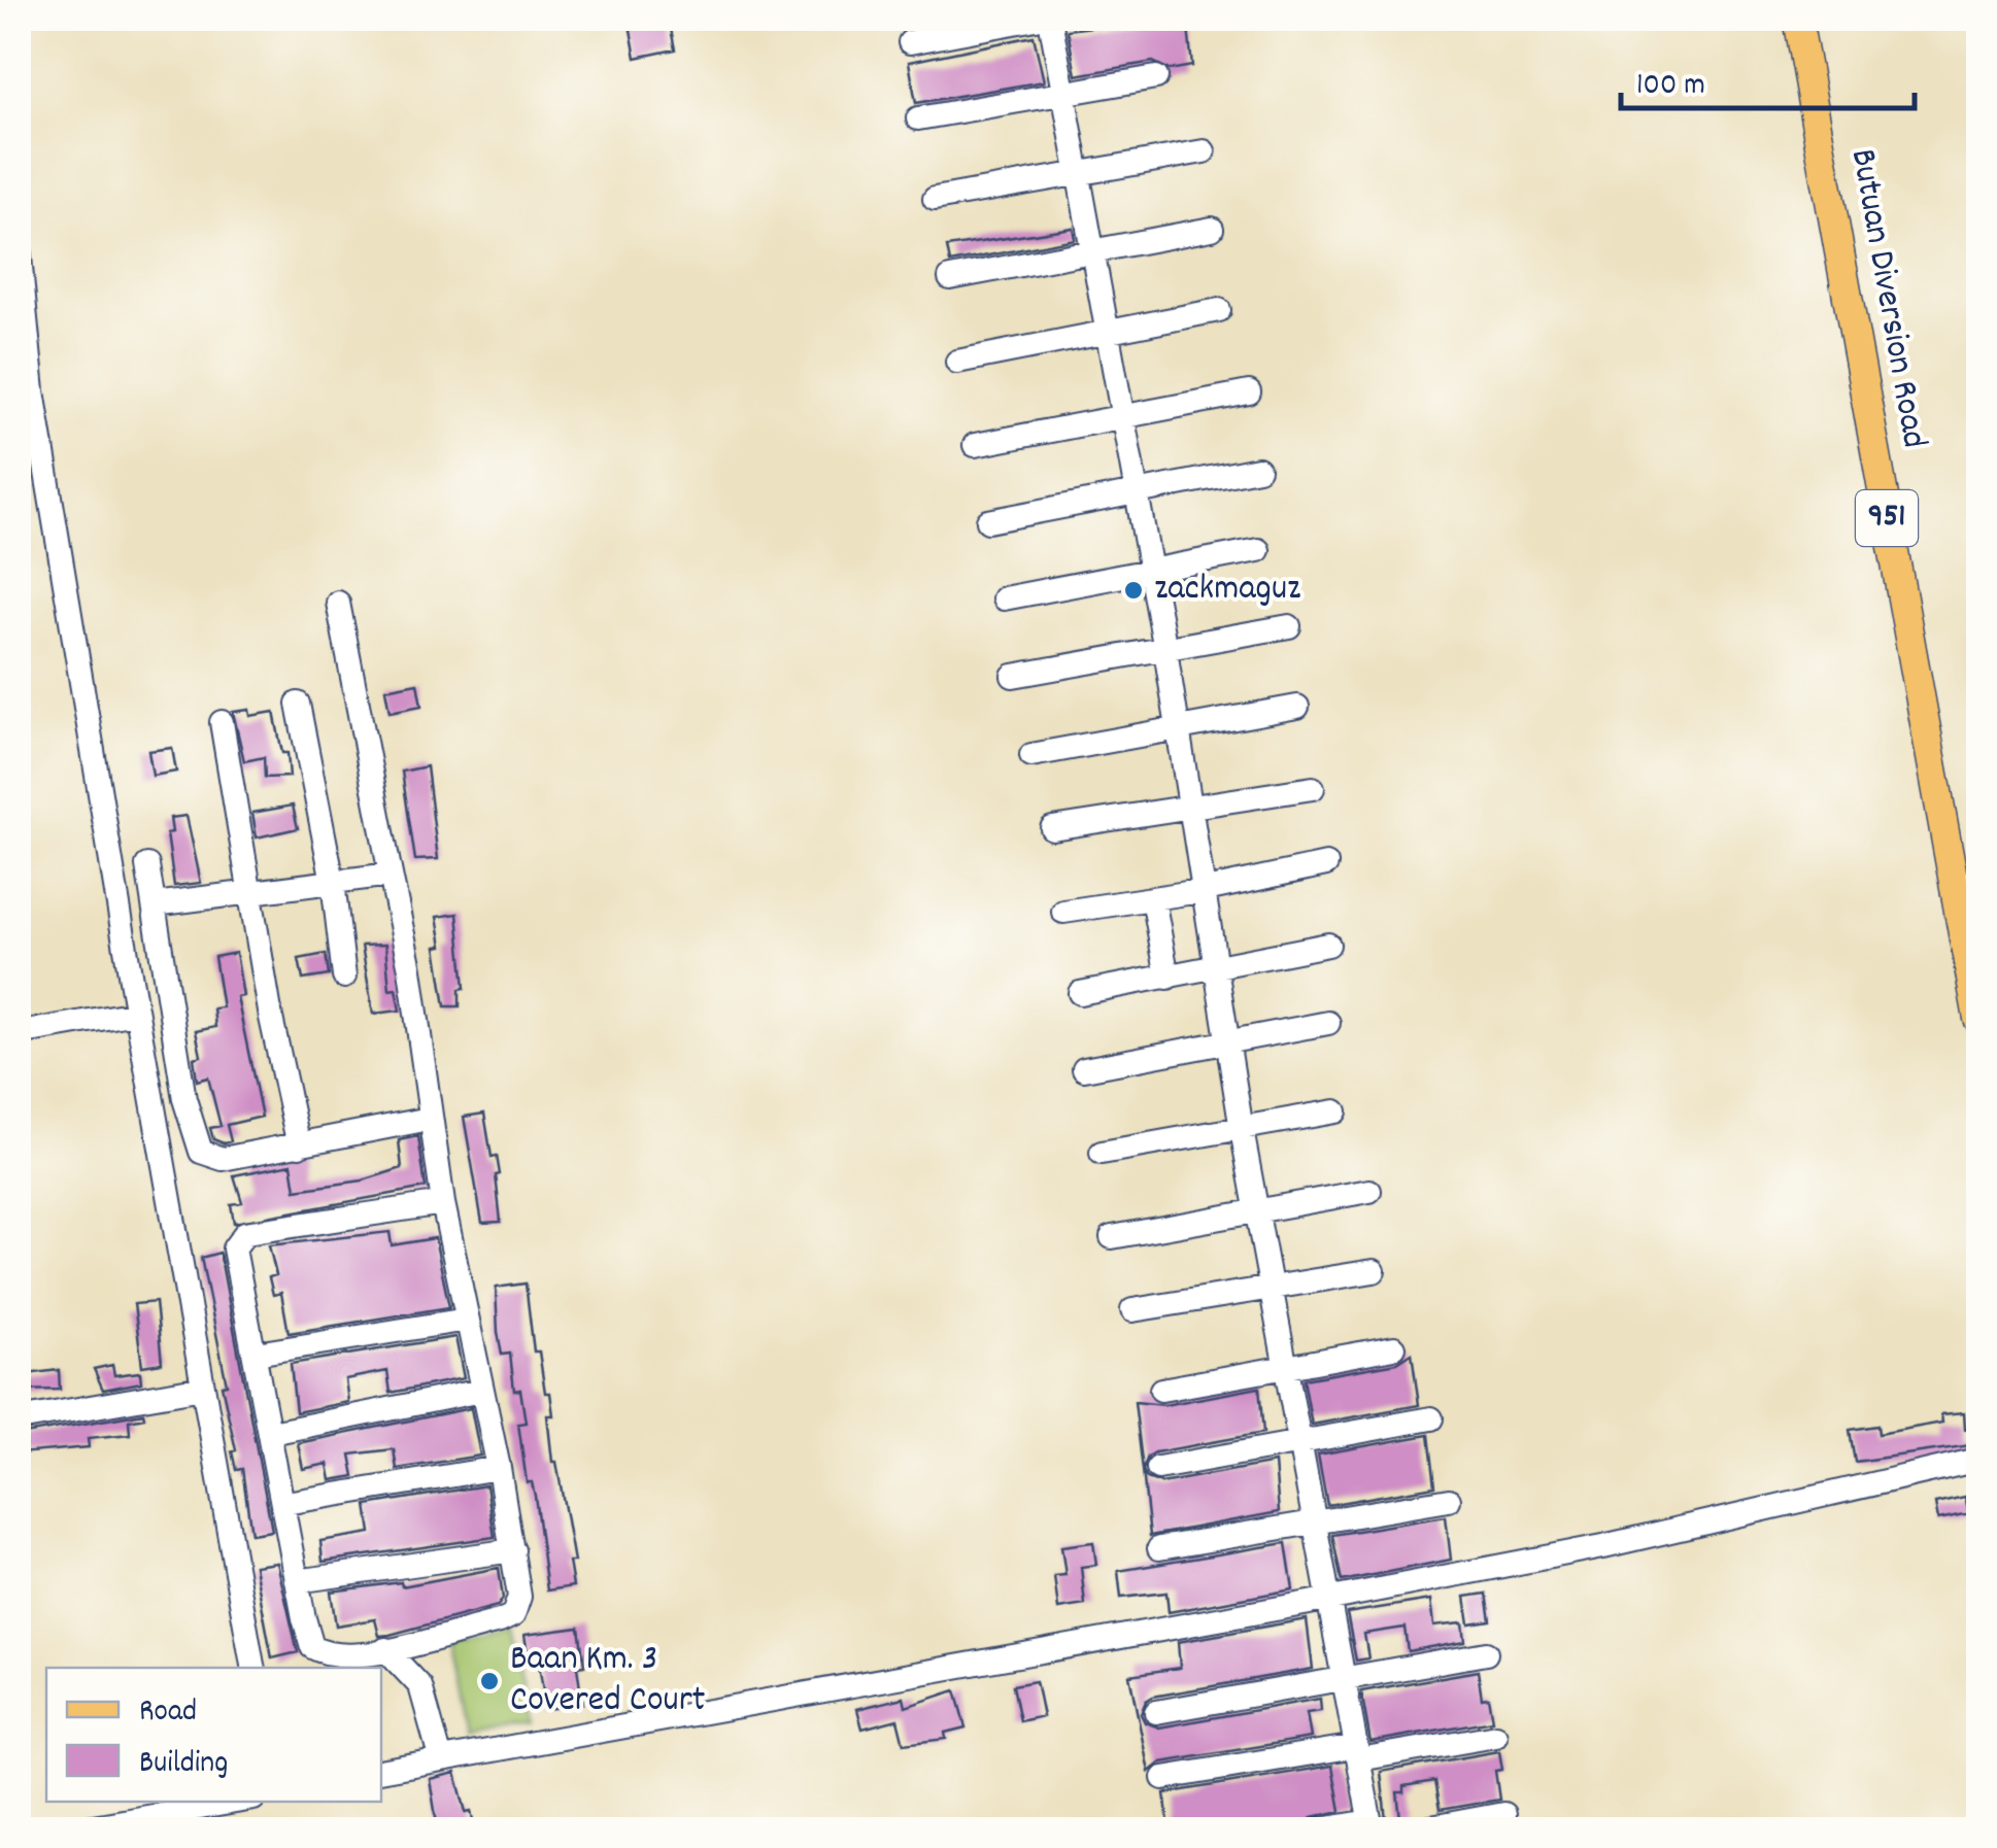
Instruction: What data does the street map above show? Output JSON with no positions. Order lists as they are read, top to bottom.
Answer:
{
  "streets": {
    "main road": ["Butuan Diversion Road", "951"]
  },
  "places": ["zackmaguz", "Baan Km. 3 Covered Court"],
  "legend": ["Road", "Building"],
  "scale_bar": "100 m"
}
